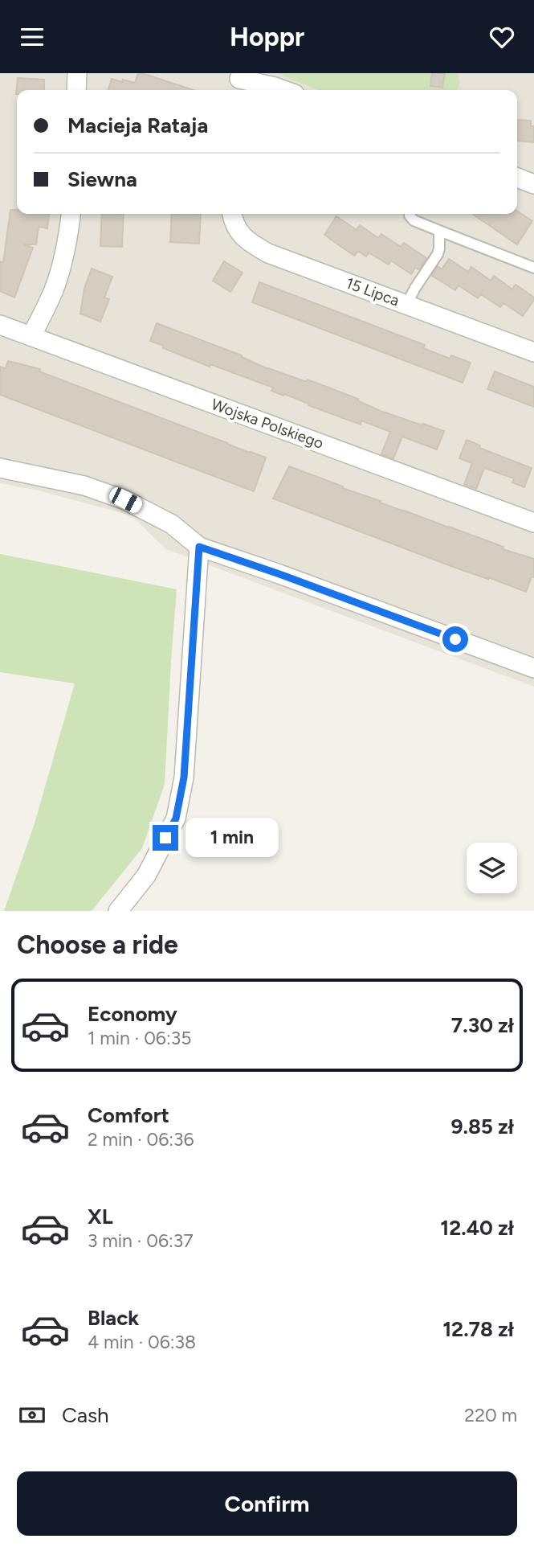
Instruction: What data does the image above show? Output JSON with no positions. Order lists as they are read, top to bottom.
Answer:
{
  "streets": {
    "street": ["15 Lipca", "Wojska Polskiego"]
  },
  "page": {
    "header": "Hoppr",
    "banner": ["Macieja Rataja", "Siewna"],
    "bubble": "1 min",
    "heading": "Choose a ride",
    "list": [
      {
        "name": "Economy",
        "note": "1 min · 06:35",
        "value": "7.30 zł"
      },
      {
        "name": "Comfort",
        "note": "2 min · 06:36",
        "value": "9.85 zł"
      },
      {
        "name": "XL",
        "note": "3 min · 06:37",
        "value": "12.40 zł"
      },
      {
        "name": "Black",
        "note": "4 min · 06:38",
        "value": "12.78 zł"
      }
    ],
    "pay": ["Cash", "220 m"],
    "buttons": "Confirm"
  }
}
